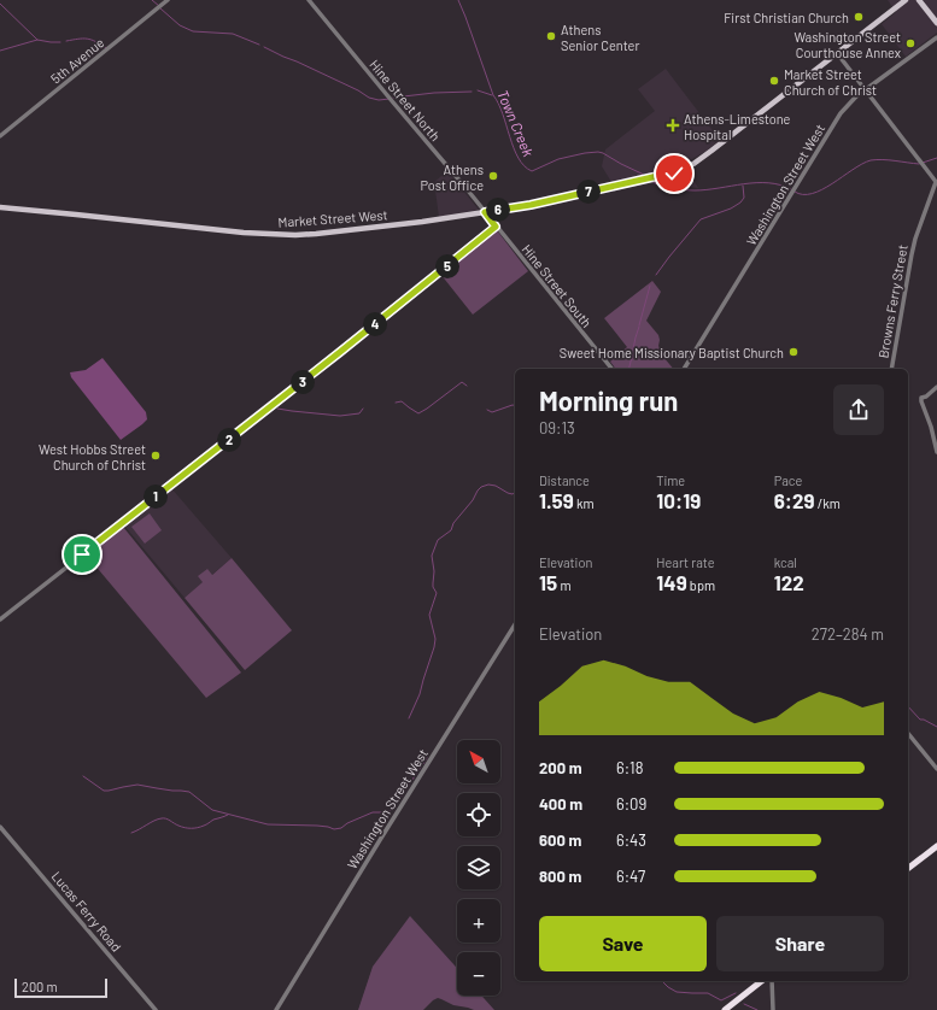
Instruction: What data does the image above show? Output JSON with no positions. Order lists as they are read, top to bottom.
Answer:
{
  "streets": {
    "main road": ["Market Street West"],
    "street": [
      "5th Avenue",
      "Hine Street North",
      "Washington Street West",
      "Hine Street South",
      "Browns Ferry Street",
      "Lucas Ferry Road"
    ]
  },
  "crossings": [
    ["Hine Street North", "Market Street West"],
    ["Hine Street North", "Hine Street South"],
    ["Market Street West", "Hine Street South"]
  ],
  "water": ["Town Creek"],
  "places": {
    "other": [
      "First Christian Church",
      "Athens Senior Center",
      "Washington Street Courthouse Annex",
      "Market Street Church of Christ",
      "Athens Post Office",
      "Sweet Home Missionary Baptist Church",
      "West Hobbs Street Church of Christ"
    ],
    "health": ["Athens-Limestone Hospital"]
  },
  "scale_bar": "200 m",
  "north": "top left",
  "page": {
    "pins": [
      "7",
      "6",
      "5",
      "4",
      "3",
      "2",
      "1"
    ],
    "heading": ["Morning run", "09:13"],
    "stats": [
      ["Distance", "1.59 km"],
      ["Time", "10:19"],
      ["Pace", "6:29 /km"],
      ["Elevation", "15 m"],
      ["Heart rate", "149 bpm"],
      ["kcal", "122"]
    ],
    "chart": ["Elevation", "272–284 m"],
    "map_buttons": ["+", "−"],
    "list": [
      {
        "name": "200 m",
        "note": "6:18"
      },
      {
        "name": "400 m",
        "note": "6:09"
      },
      {
        "name": "600 m",
        "note": "6:43"
      },
      {
        "name": "800 m",
        "note": "6:47"
      }
    ],
    "buttons": ["Save", "Share"],
    "scale": "200 m"
  }
}
